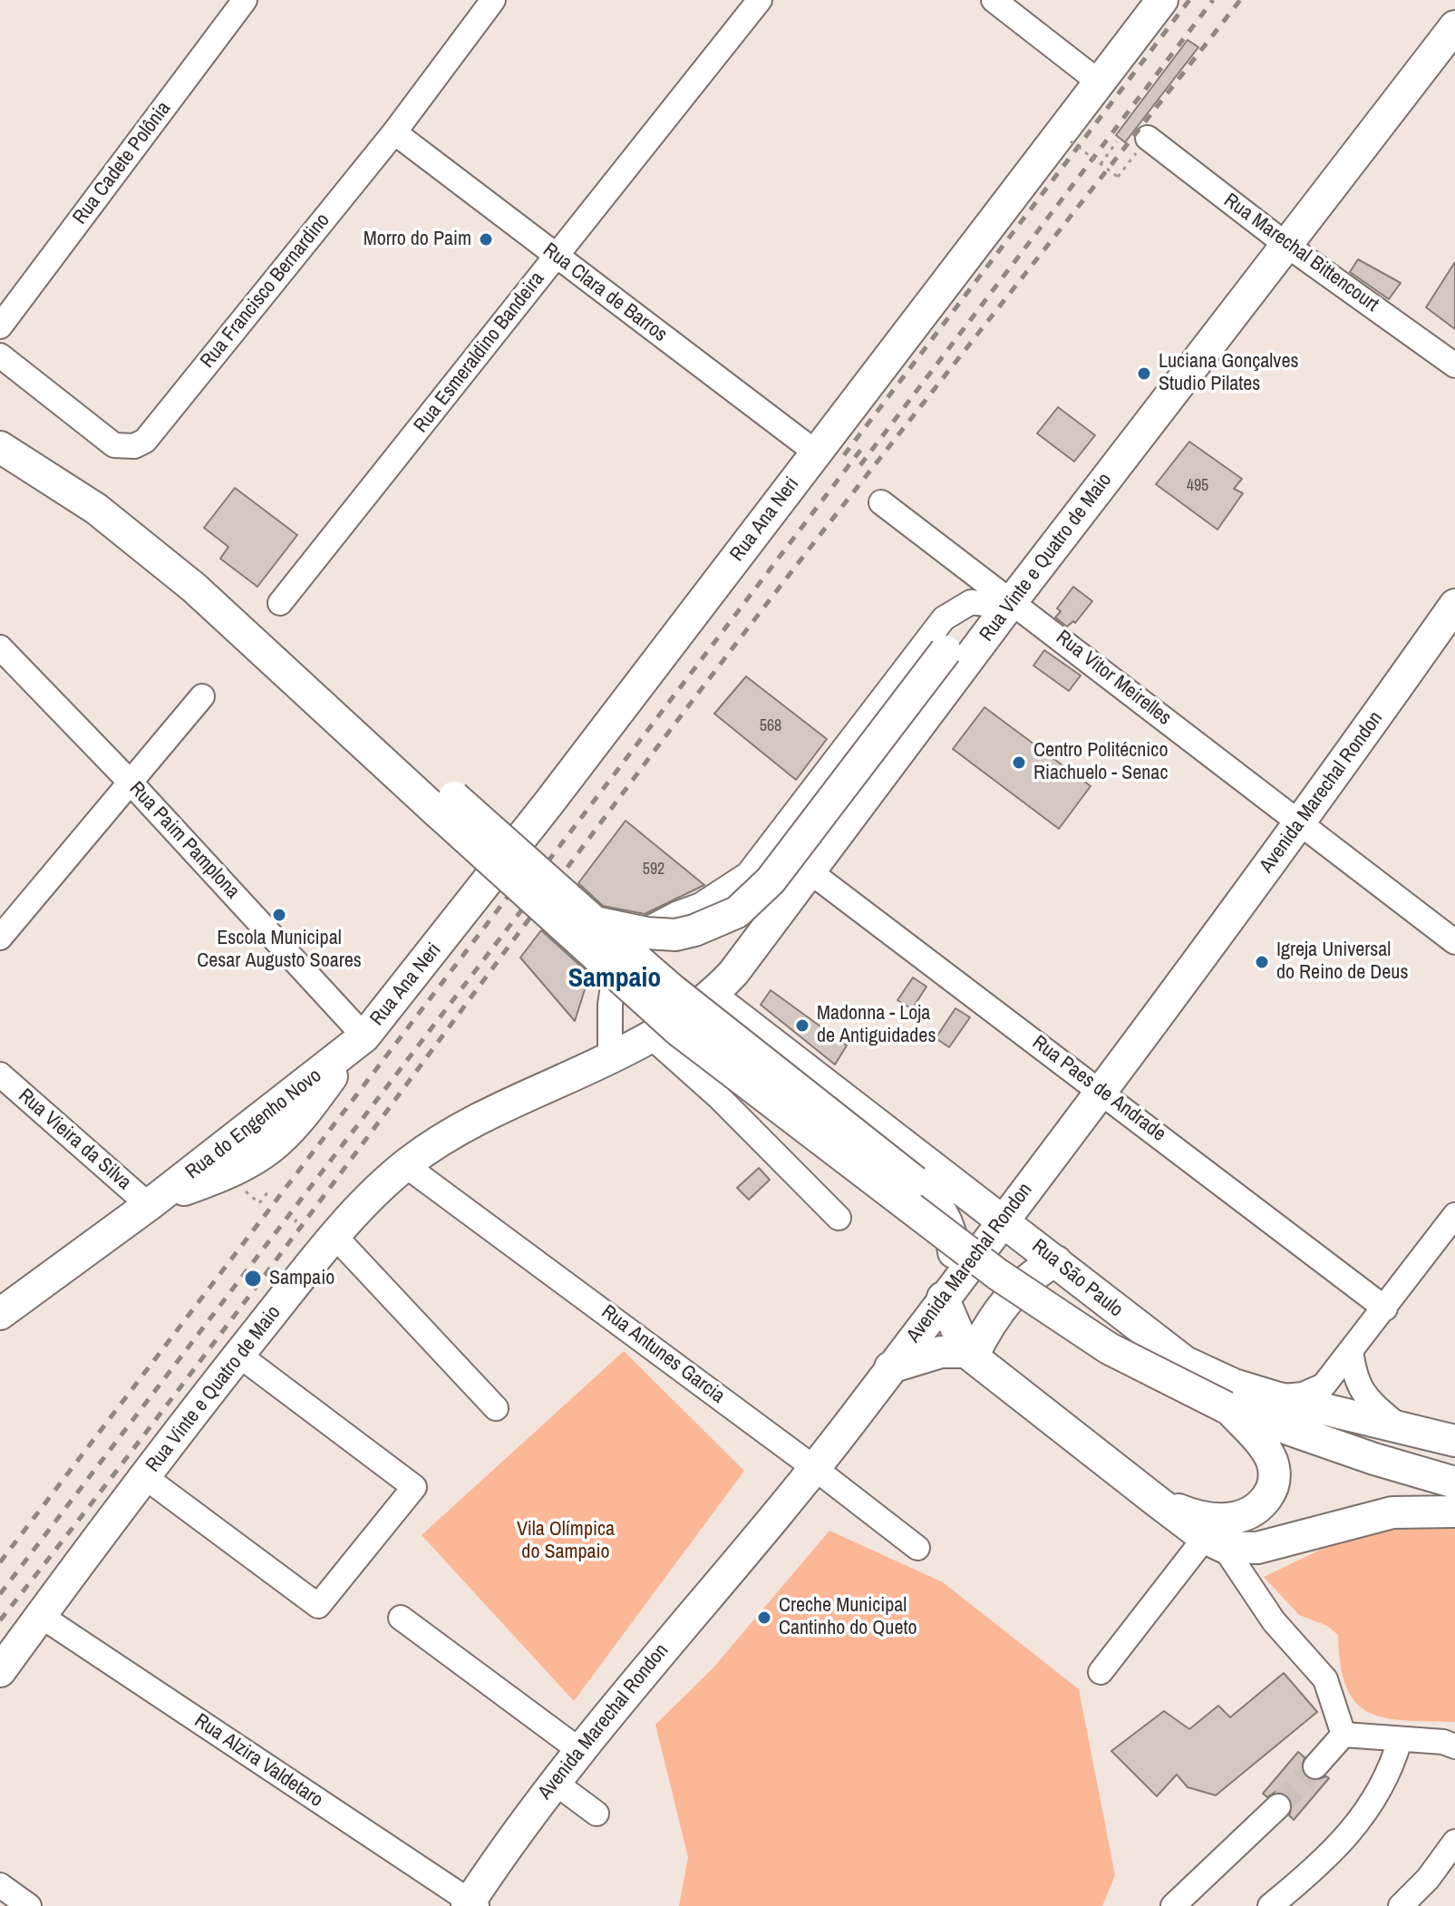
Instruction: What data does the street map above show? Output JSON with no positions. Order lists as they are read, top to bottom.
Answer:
{
  "streets": {
    "main road": [
      "Rua Ana Neri",
      "Rua Vinte e Quatro de Maio",
      "Avenida Marechal Rondon",
      "Rua do Engenho Novo",
      "Rua São Paulo"
    ],
    "street": [
      "Rua Cadete Polônia",
      "Rua Marechal Bittencourt",
      "Rua Francisco Bernardino",
      "Rua Clara de Barros",
      "Rua Esmeraldino Bandeira",
      "Rua Vitor Meirelles",
      "Rua Paim Pamplona",
      "Rua Paes de Andrade",
      "Rua Vieira da Silva",
      "Rua Antunes Garcia",
      "Rua Alzira Valdetaro"
    ]
  },
  "crossings": [
    ["Rua Marechal Bittencourt", "Rua Vinte e Quatro de Maio"],
    ["Rua Francisco Bernardino", "Rua Clara de Barros"],
    ["Rua Clara de Barros", "Rua Esmeraldino Bandeira"],
    ["Rua Clara de Barros", "Rua Ana Neri"],
    ["Rua Ana Neri", "Rua Paim Pamplona"],
    ["Rua Ana Neri", "Rua do Engenho Novo"],
    ["Rua Vinte e Quatro de Maio", "Rua Vitor Meirelles"],
    ["Rua Vinte e Quatro de Maio", "Rua Paes de Andrade"],
    ["Rua Vinte e Quatro de Maio", "Rua São Paulo"],
    ["Rua Vinte e Quatro de Maio", "Rua Antunes Garcia"],
    ["Rua Vinte e Quatro de Maio", "Rua Alzira Valdetaro"],
    ["Rua Vitor Meirelles", "Avenida Marechal Rondon"],
    ["Avenida Marechal Rondon", "Rua Paes de Andrade"],
    ["Avenida Marechal Rondon", "Rua São Paulo"],
    ["Avenida Marechal Rondon", "Rua Antunes Garcia"],
    ["Avenida Marechal Rondon", "Rua Alzira Valdetaro"],
    ["Rua Paim Pamplona", "Rua do Engenho Novo"],
    ["Rua do Engenho Novo", "Rua Vieira da Silva"]
  ],
  "districts": ["Sampaio"],
  "parks": ["Vila Olímpica do Sampaio"],
  "places": [
    "Morro do Paim",
    "Luciana Gonçalves Studio Pilates",
    "Centro Politécnico Riachuelo - Senac",
    "Escola Municipal Cesar Augusto Soares",
    "Igreja Universal do Reino de Deus",
    "Madonna - Loja de Antiguidades",
    "Sampaio",
    "Creche Municipal Cantinho do Queto"
  ],
  "house_numbers": ["495", "568", "592"]
}
